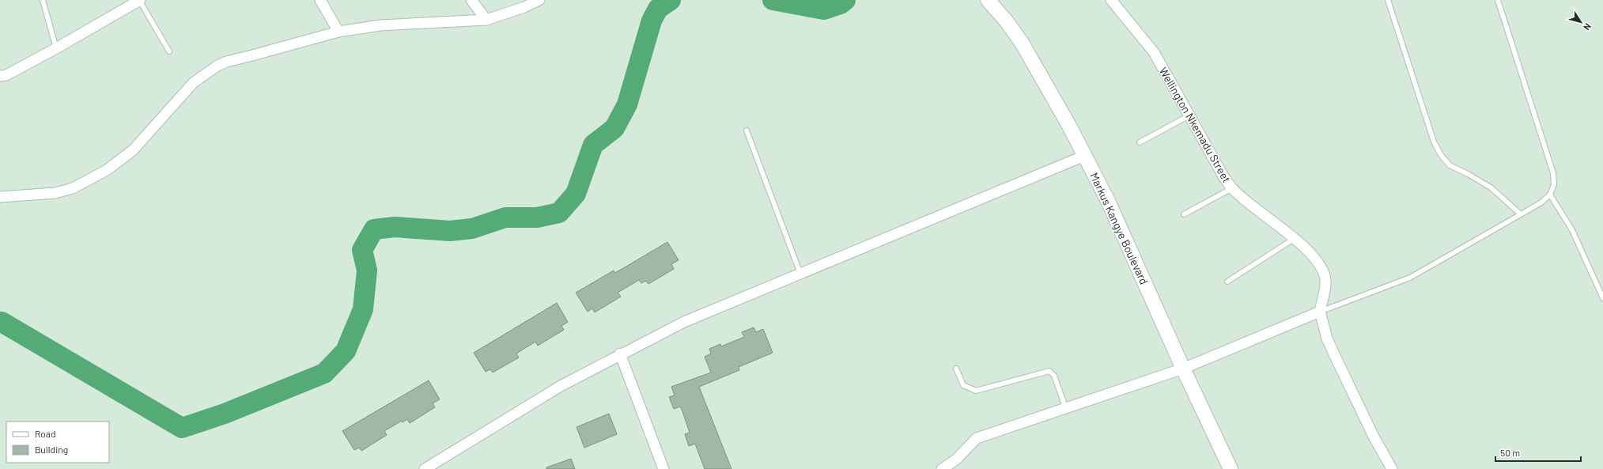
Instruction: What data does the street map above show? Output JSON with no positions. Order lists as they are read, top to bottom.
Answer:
{
  "streets": {
    "street": ["Wellington Nkemadu Street", "Markus Kangye Boulevard"]
  },
  "legend": ["Road", "Building"],
  "scale_bar": "50 m",
  "north": "bottom right"
}
